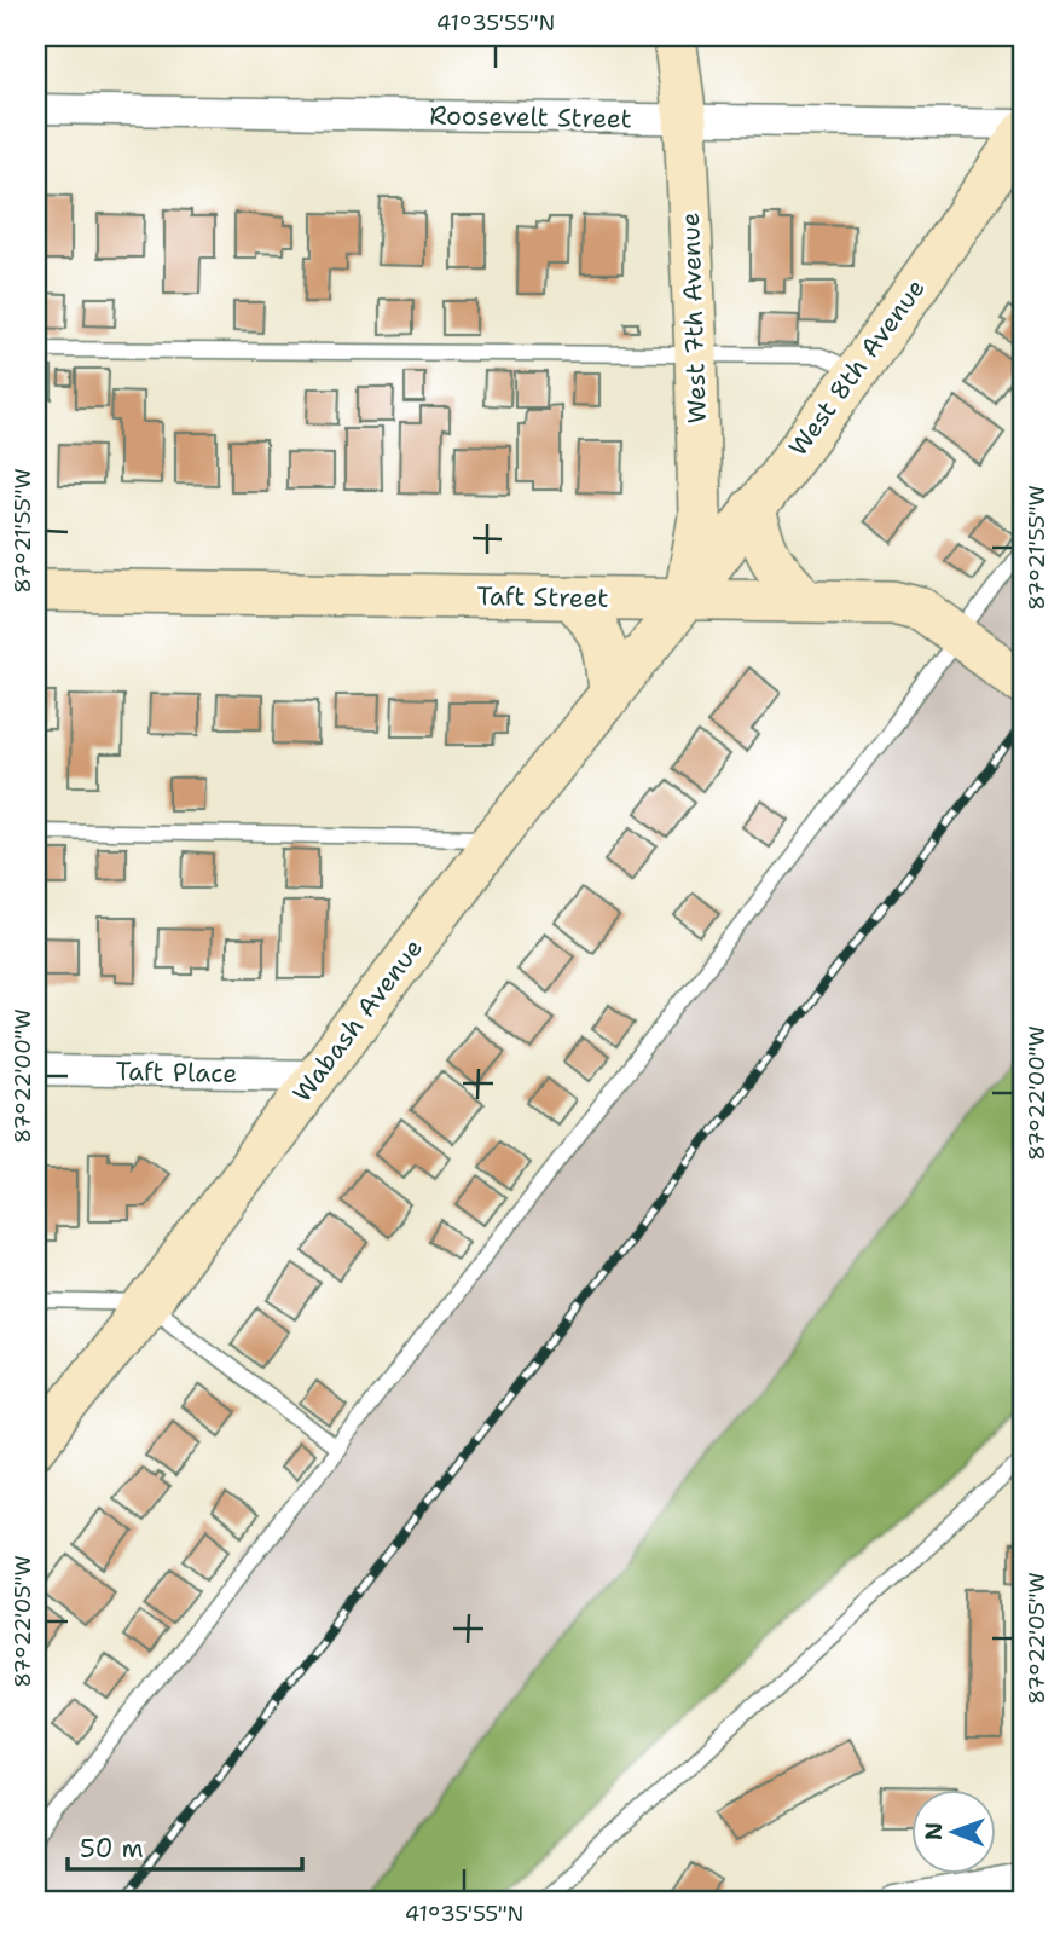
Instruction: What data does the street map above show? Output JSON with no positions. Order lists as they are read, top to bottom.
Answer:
{
  "streets": {
    "street": [
      "Roosevelt Street",
      "West 7th Avenue",
      "West 8th Avenue",
      "Taft Street",
      "Wabash Avenue",
      "Taft Place"
    ]
  },
  "crossings": [
    ["Roosevelt Street", "West 7th Avenue"],
    ["West 7th Avenue", "West 8th Avenue"],
    ["West 7th Avenue", "Taft Street"],
    ["West 7th Avenue", "Wabash Avenue"],
    ["West 8th Avenue", "Taft Street"],
    ["West 8th Avenue", "Wabash Avenue"],
    ["Taft Street", "Wabash Avenue"],
    ["Wabash Avenue", "Taft Place"]
  ],
  "scale_bar": "50 m",
  "north": "left",
  "coordinates": [
    "41°35'55\"N",
    "87°21'55\"W",
    "87°22'00\"W",
    "87°22'05\"W"
  ]
}
